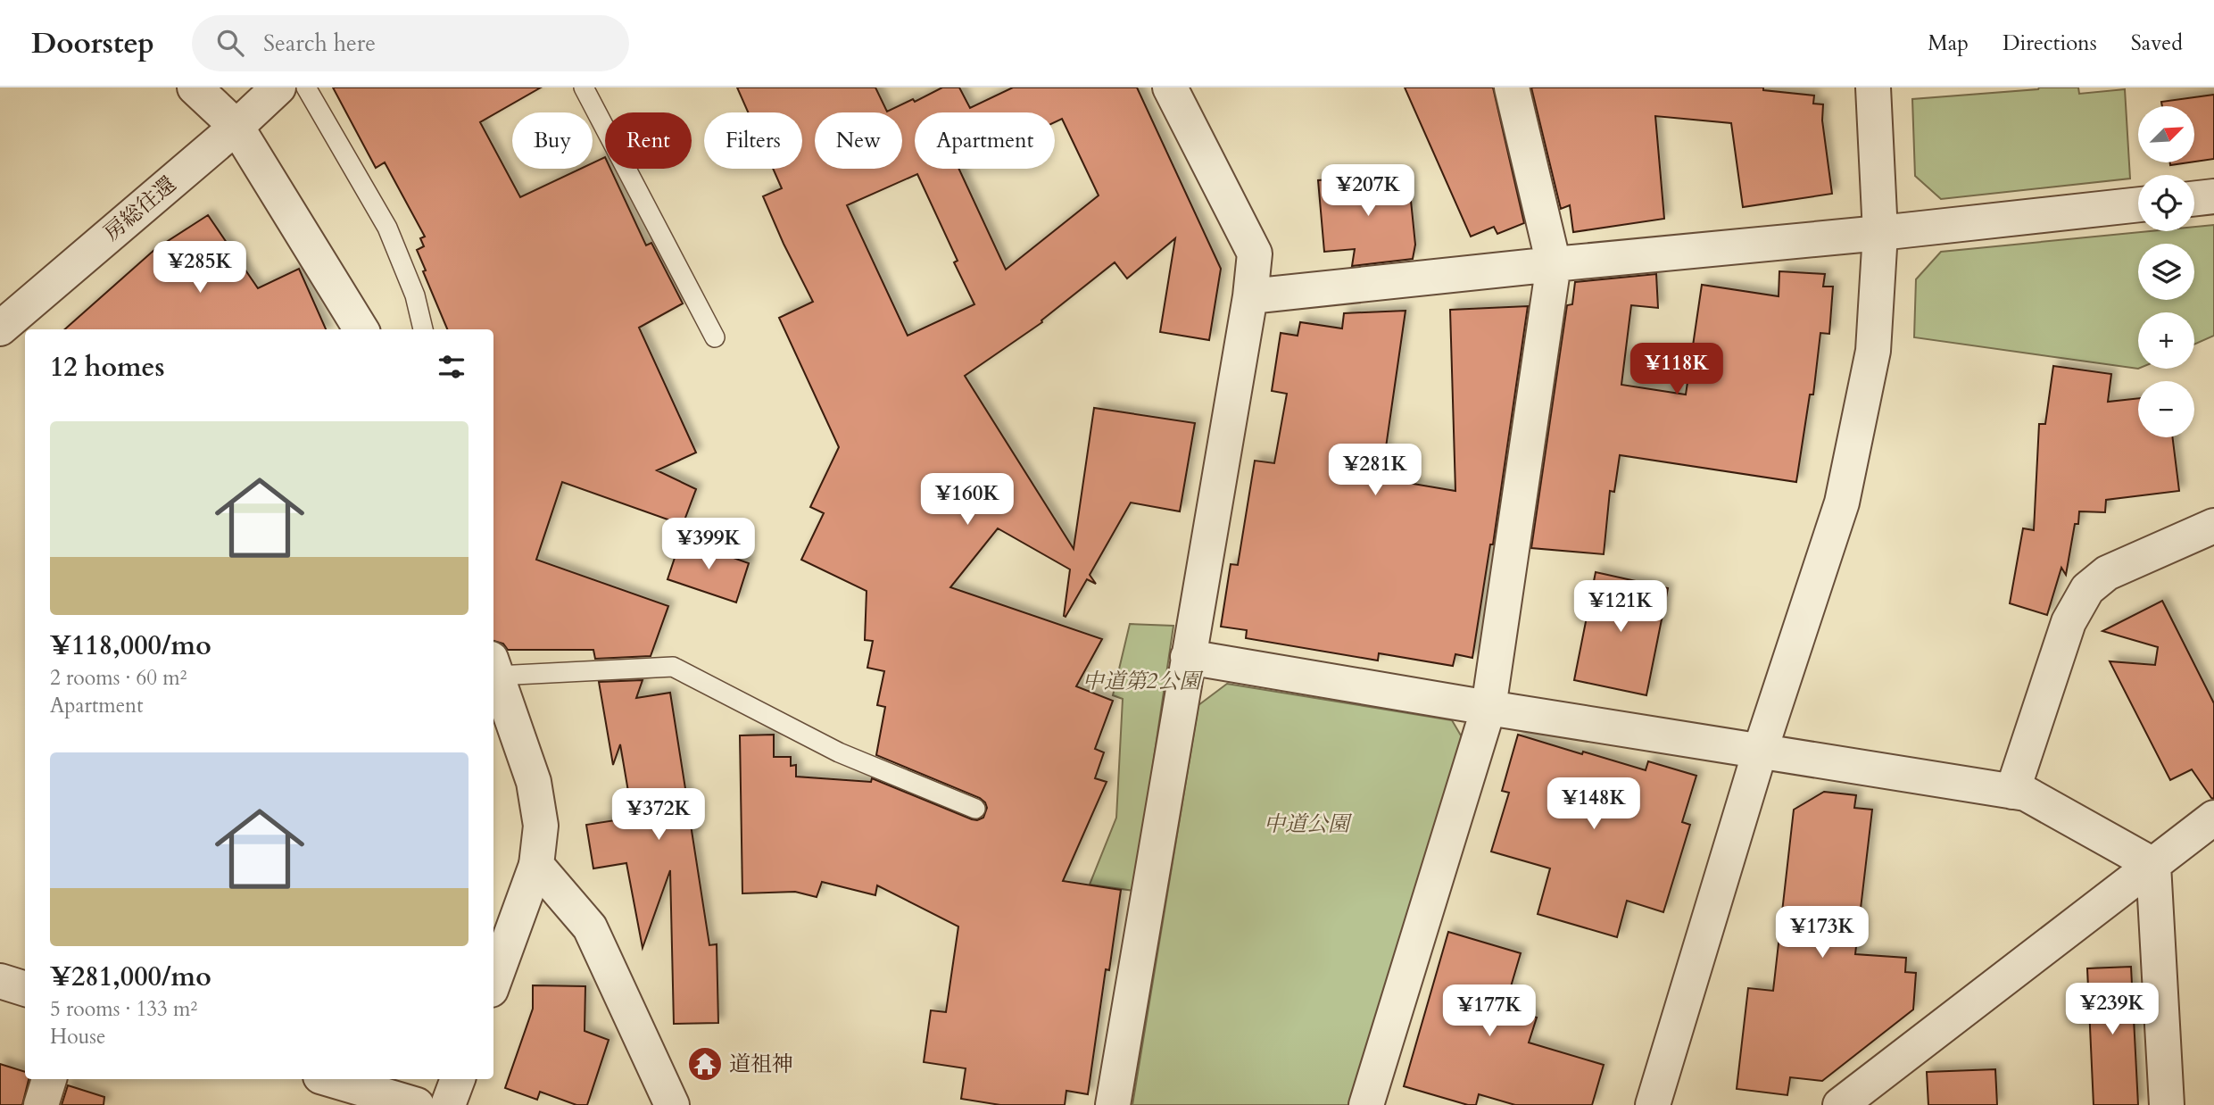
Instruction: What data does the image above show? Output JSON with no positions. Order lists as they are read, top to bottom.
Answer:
{
  "streets": {
    "street": ["房総往還"]
  },
  "parks": ["中道第2公園", "中道公園"],
  "places": {
    "temple": ["道祖神"]
  },
  "north": "top right",
  "page": {
    "header": "Doorstep",
    "search": "Search here",
    "nav": ["Map", "Directions", "Saved"],
    "map_buttons": ["+", "−"],
    "chip": [
      "Buy",
      "Rent",
      "Filters",
      "New",
      "Apartment"
    ],
    "price": [
      "¥207K",
      "¥285K",
      "¥118K",
      "¥281K",
      "¥160K",
      "¥399K",
      "¥121K",
      "¥148K",
      "¥372K",
      "¥173K",
      "¥239K",
      "¥177K"
    ],
    "heading": "12 homes",
    "list": [
      {
        "name": "¥118,000/mo",
        "note": "2 rooms · 60 m² · Apartment"
      },
      {
        "name": "¥281,000/mo",
        "note": "5 rooms · 133 m² · House"
      }
    ]
  }
}
